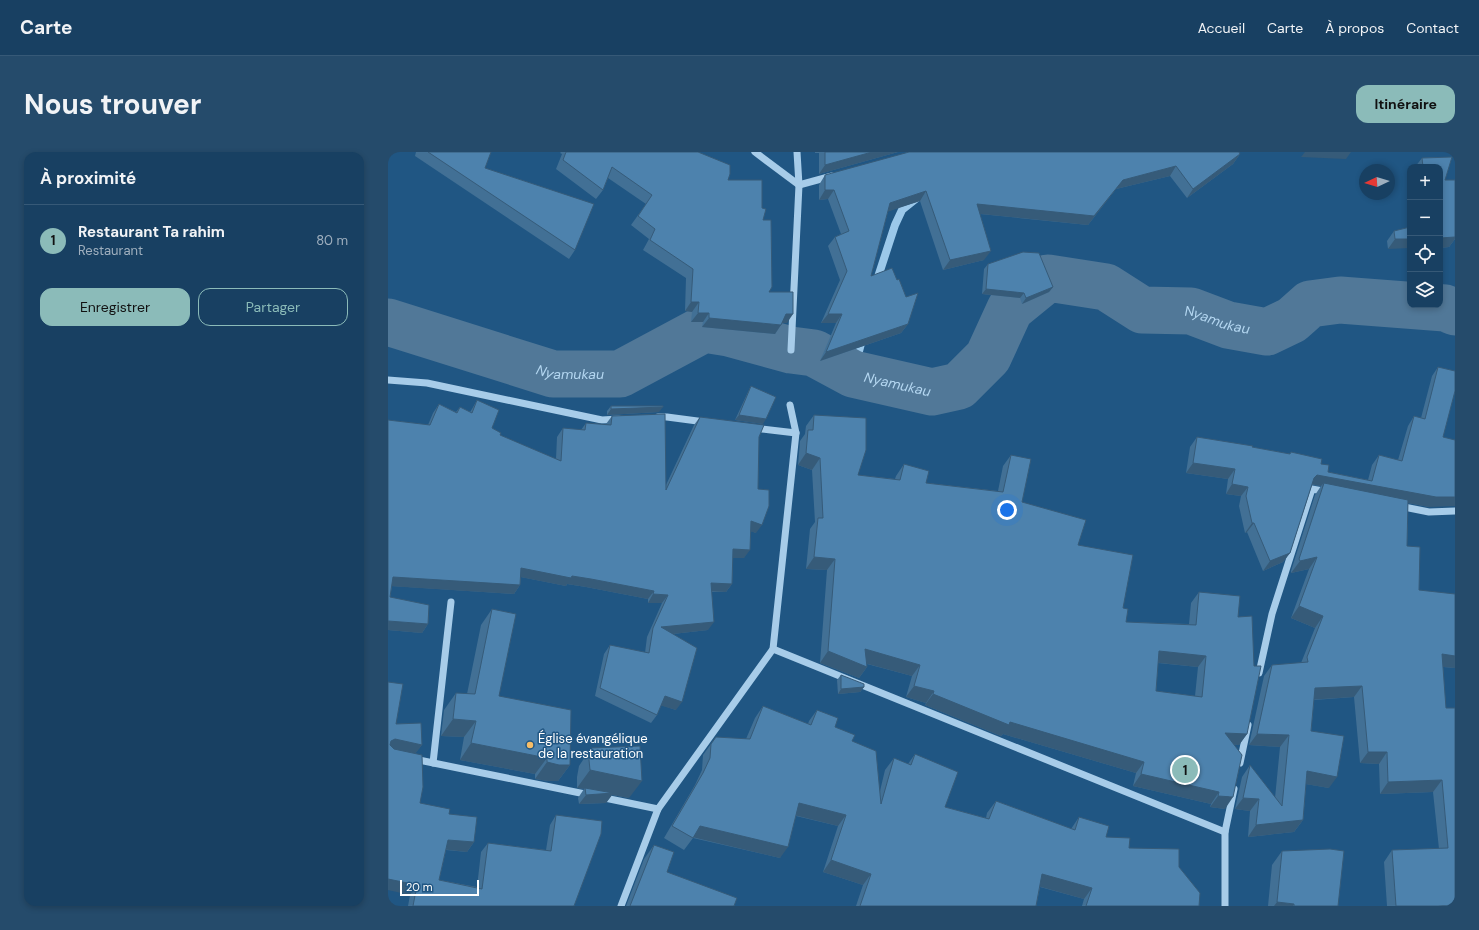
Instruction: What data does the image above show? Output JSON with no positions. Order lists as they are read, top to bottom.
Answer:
{
  "water": ["Nyamukau"],
  "places": ["Église évangélique de la restauration"],
  "scale_bar": "20 m",
  "north": "left",
  "page": {
    "header": "Carte",
    "nav": [
      "Accueil",
      "Carte",
      "À propos",
      "Contact"
    ],
    "buttons": [
      "Itinéraire",
      ["Enregistrer", "Partager"]
    ],
    "title": "Nous trouver",
    "heading": "À proximité",
    "map_buttons": ["+", "−"],
    "list": [
      {
        "mark": "1",
        "name": "Restaurant Ta rahim",
        "note": "Restaurant",
        "value": "80 m"
      }
    ],
    "pins": "1",
    "scale": "20 m"
  }
}
